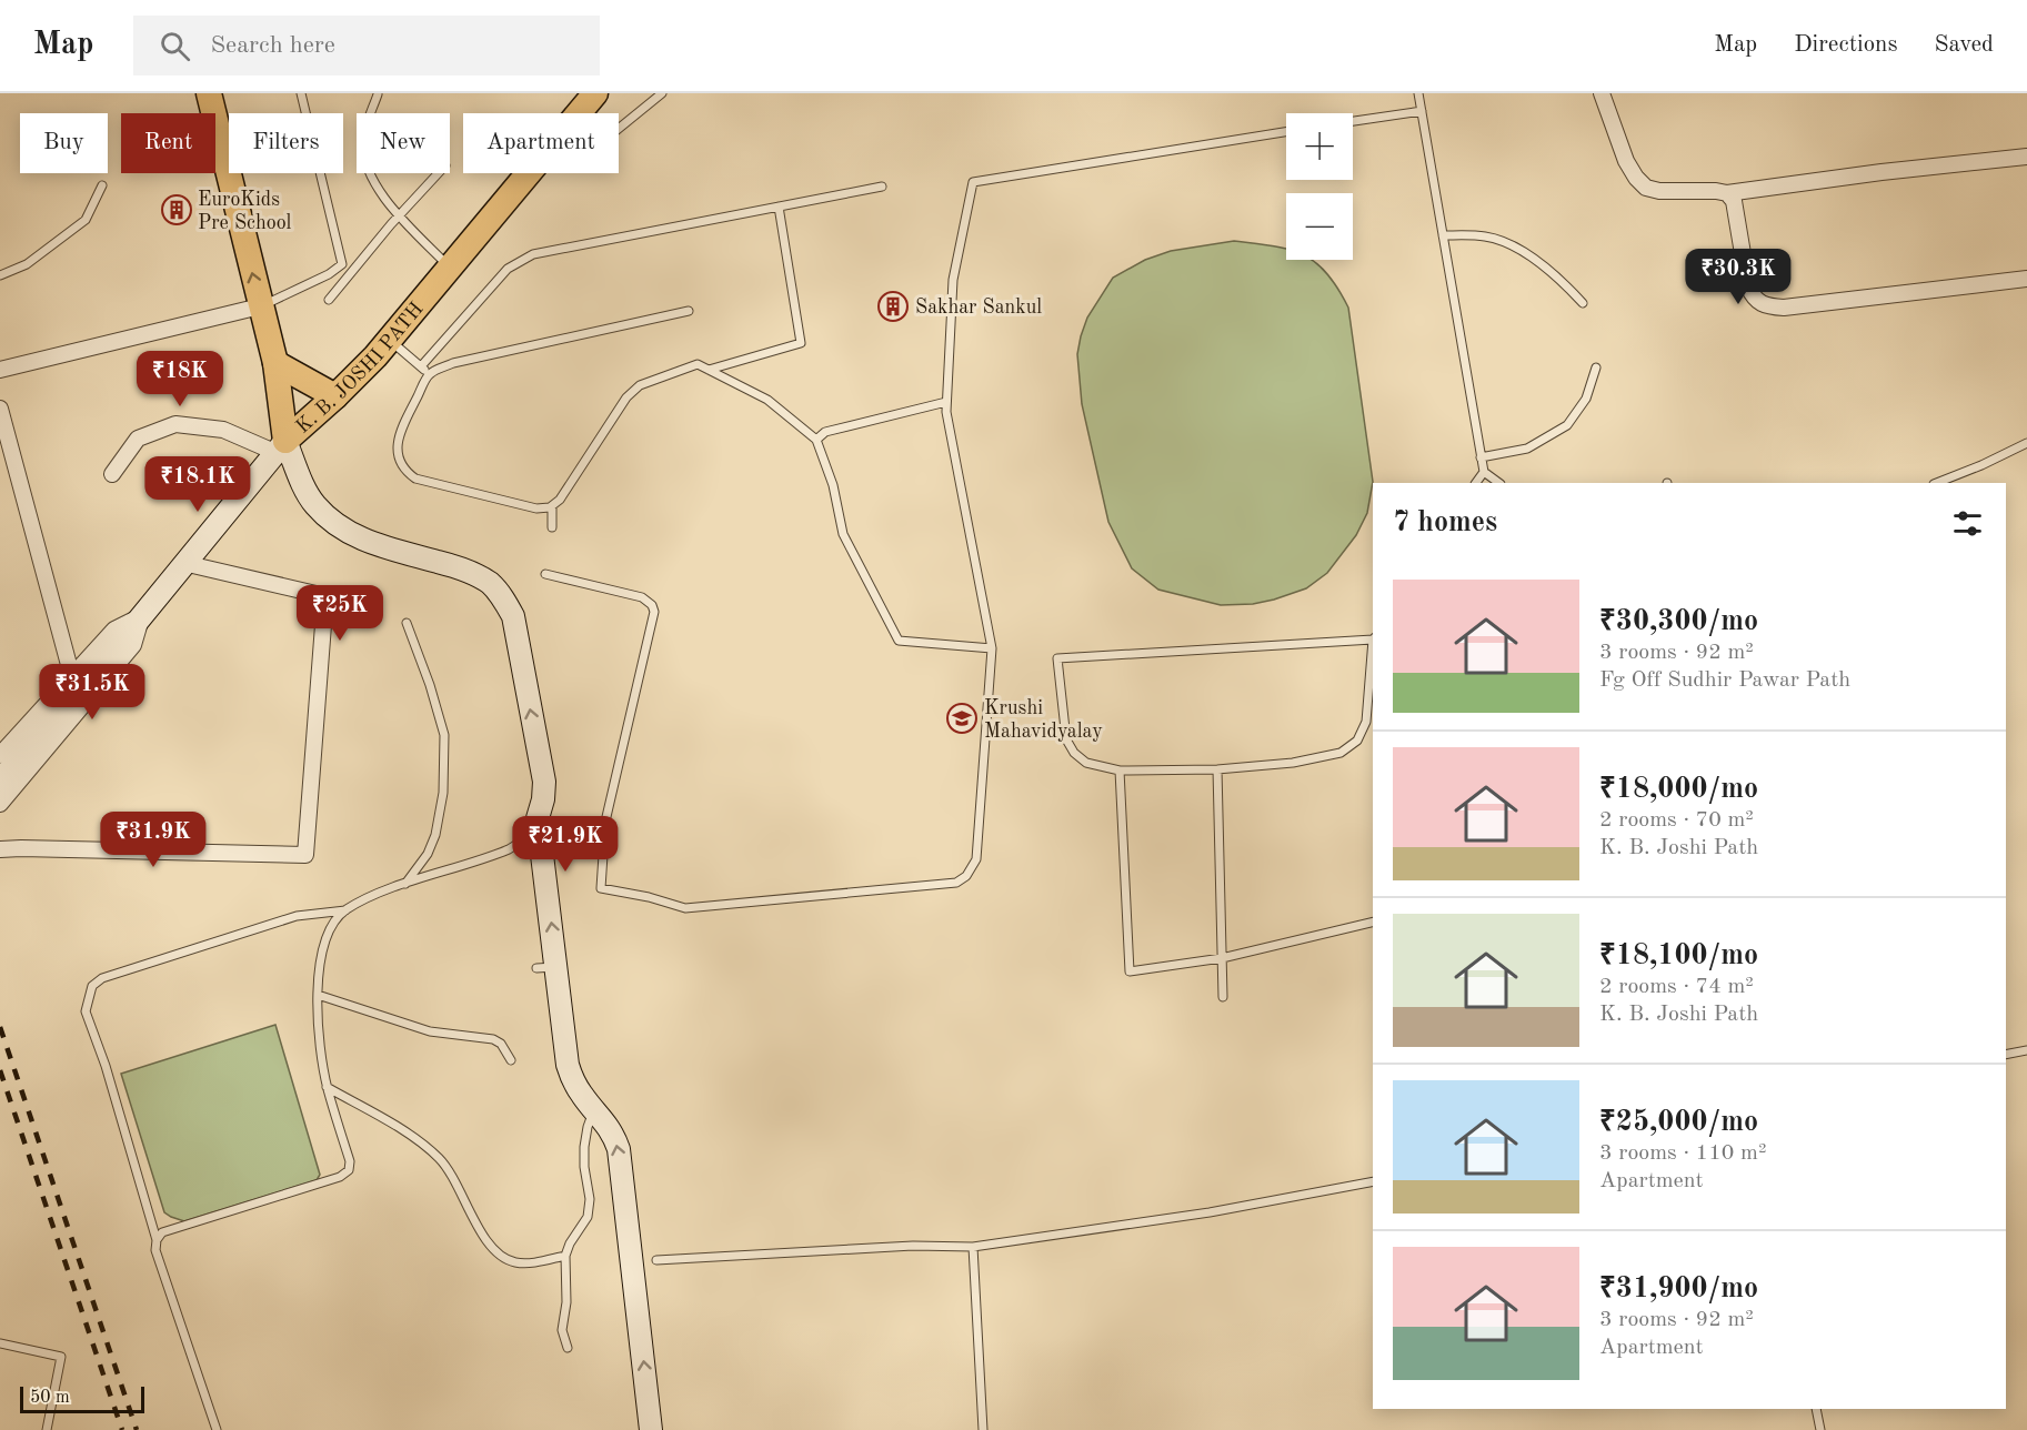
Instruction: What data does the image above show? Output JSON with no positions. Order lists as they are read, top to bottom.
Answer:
{
  "streets": {
    "main road": ["K. B. JOSHI PATH"]
  },
  "places": {
    "building": ["EuroKids Pre School", "Sakhar Sankul"],
    "school or university": ["Krushi Mahavidyalay"]
  },
  "scale_bar": "50 m",
  "page": {
    "header": "Map",
    "search": "Search here",
    "nav": ["Map", "Directions", "Saved"],
    "map_buttons": ["+", "−"],
    "chip": [
      "Buy",
      "Rent",
      "Filters",
      "New",
      "Apartment"
    ],
    "price": [
      "₹30.3K",
      "₹18K",
      "₹18.1K",
      "₹25K",
      "₹31.5K",
      "₹31.9K",
      "₹21.9K"
    ],
    "heading": "7 homes",
    "list": [
      {
        "name": "₹30,300/mo",
        "note": "3 rooms · 92 m² · Fg Off Sudhir Pawar Path"
      },
      {
        "name": "₹18,000/mo",
        "note": "2 rooms · 70 m² · K. B. Joshi Path"
      },
      {
        "name": "₹18,100/mo",
        "note": "2 rooms · 74 m² · K. B. Joshi Path"
      },
      {
        "name": "₹25,000/mo",
        "note": "3 rooms · 110 m² · Apartment"
      },
      {
        "name": "₹31,900/mo",
        "note": "3 rooms · 92 m² · Apartment"
      }
    ],
    "scale": "50 m"
  }
}
